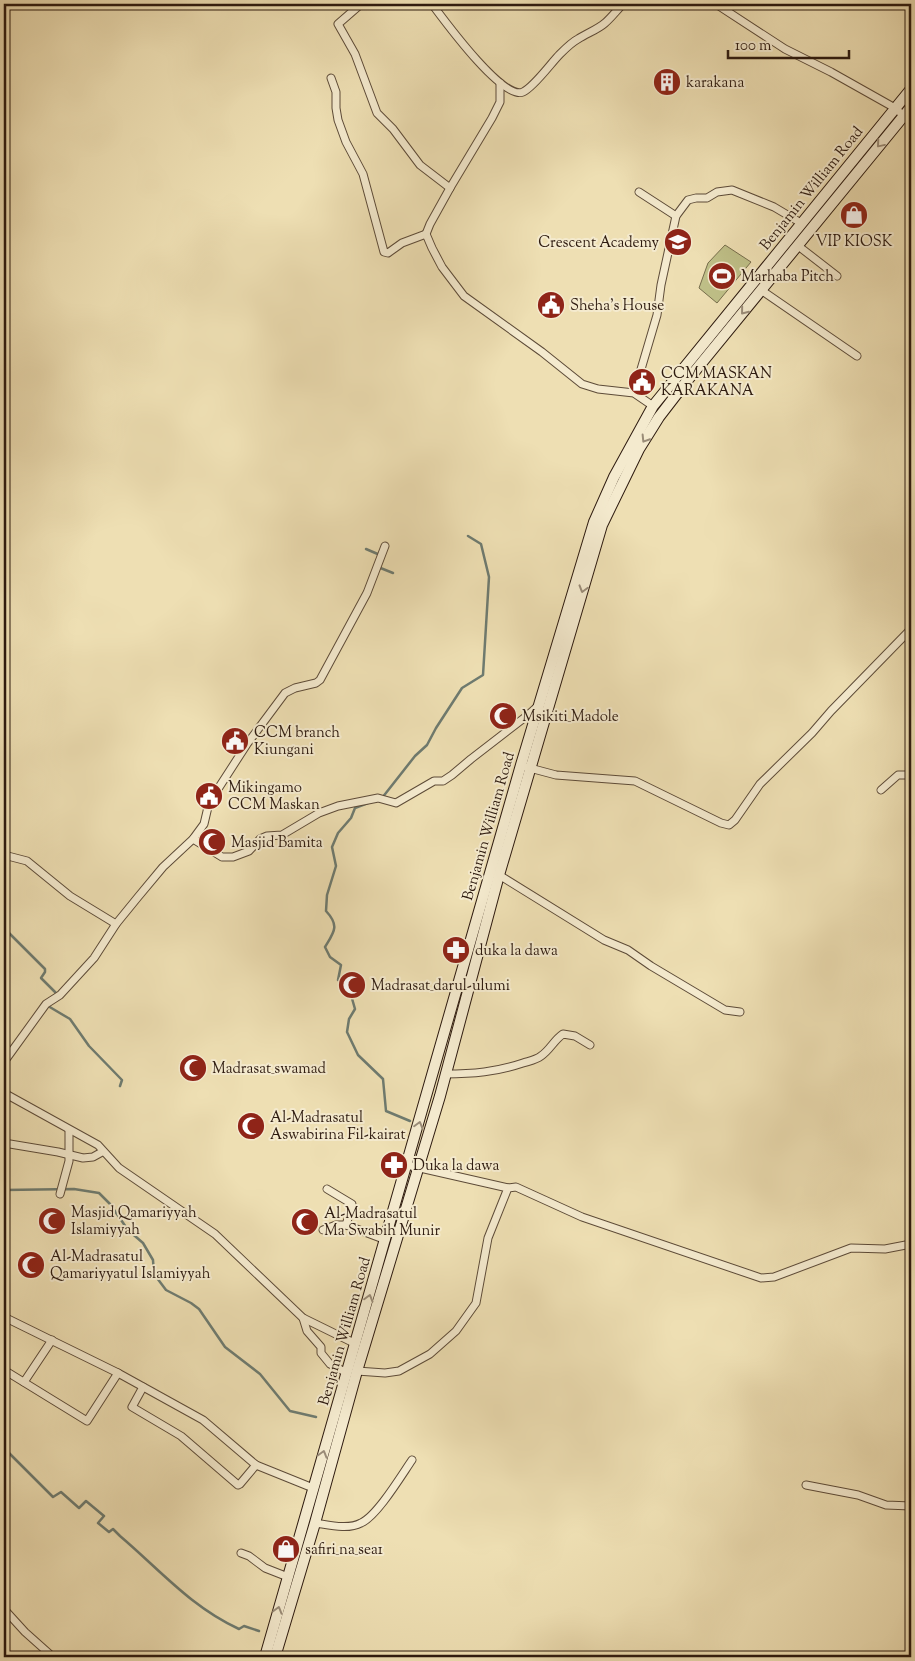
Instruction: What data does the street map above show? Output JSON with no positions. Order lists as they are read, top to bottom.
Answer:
{
  "streets": {
    "main road": ["Benjamin William Road"]
  },
  "places": {
    "building": ["karakana"],
    "shop": ["VIP KIOSK", "safiri_na_sea1"],
    "school or university": ["Crescent Academy"],
    "sports": ["Marhaba Pitch"],
    "public building": [
      "Sheha's House",
      "CCM MASKAN KARAKANA",
      "CCM branch Kiungani",
      "Mikingamo CCM Maskan"
    ],
    "mosque": [
      "Msikiti_Madole",
      "Masjid Bamita",
      "Madrasat_darul-ulumi",
      "Madrasat_swamad",
      "Al-Madrasatul Aswabirina Fil-kairat",
      "Masjid Qamariyyah Islamiyyah",
      "Al-Madrasatul Ma Swabih Munir",
      "Al-Madrasatul Qamariyyatul Islamiyyah"
    ],
    "pharmacy": ["duka la dawa", "Duka la dawa"]
  },
  "scale_bar": "100 m"
}
